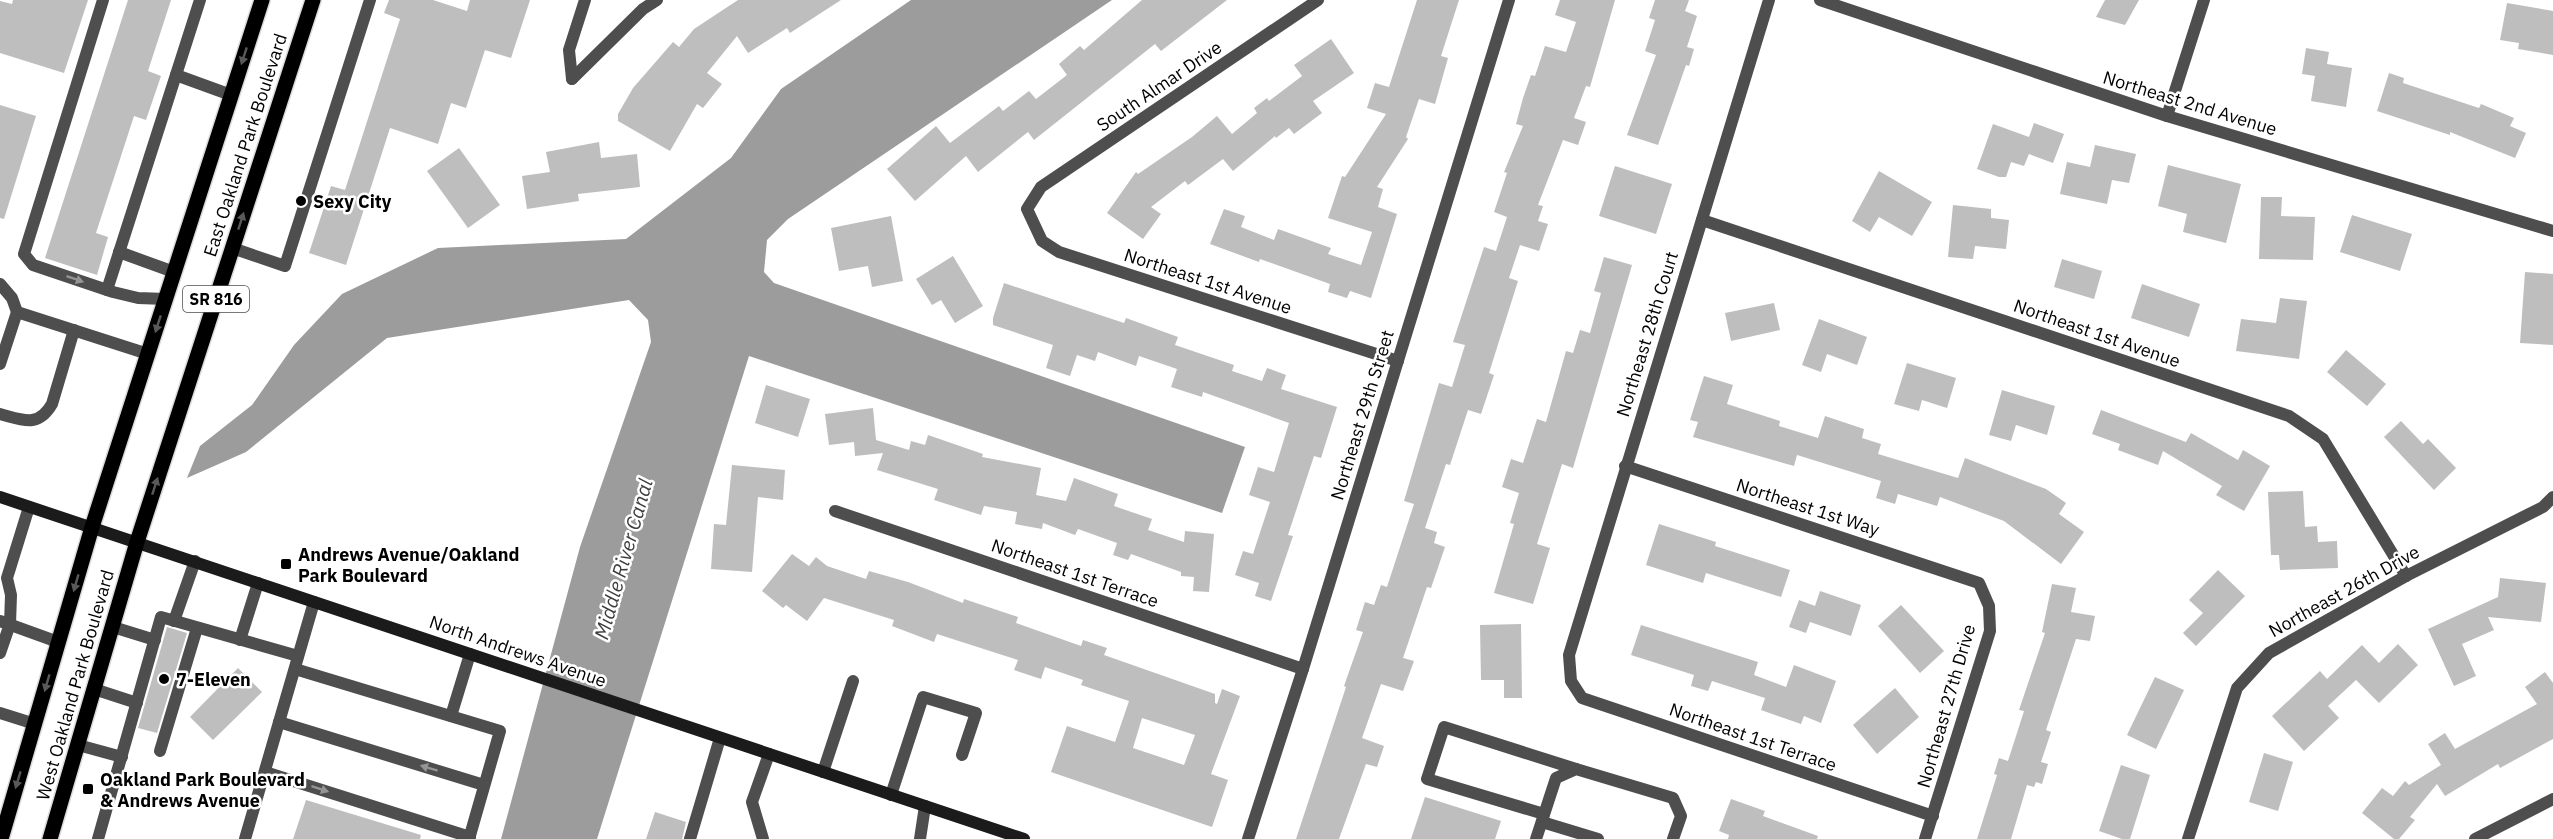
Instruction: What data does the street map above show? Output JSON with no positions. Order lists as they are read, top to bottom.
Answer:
{
  "streets": {
    "main road": [
      "East Oakland Park Boulevard",
      "SR 816",
      "North Andrews Avenue",
      "West Oakland Park Boulevard"
    ],
    "street": [
      "South Almar Drive",
      "Northeast 2nd Avenue",
      "Northeast 1st Avenue",
      "Northeast 28th Court",
      "Northeast 29th Street",
      "Northeast 1st Way",
      "Northeast 1st Terrace",
      "Northeast 26th Drive",
      "Northeast 27th Drive"
    ]
  },
  "crossings": [
    ["South Almar Drive", "Northeast 1st Avenue"],
    ["East Oakland Park Boulevard", "North Andrews Avenue"],
    ["East Oakland Park Boulevard", "West Oakland Park Boulevard"],
    ["Northeast 1st Avenue", "Northeast 28th Court"],
    ["Northeast 1st Avenue", "Northeast 29th Street"],
    ["Northeast 1st Avenue", "Northeast 26th Drive"],
    ["Northeast 28th Court", "Northeast 1st Way"],
    ["Northeast 28th Court", "Northeast 1st Terrace"],
    ["Northeast 29th Street", "Northeast 1st Terrace"],
    ["Northeast 1st Way", "Northeast 27th Drive"],
    ["Northeast 1st Terrace", "Northeast 27th Drive"],
    ["North Andrews Avenue", "West Oakland Park Boulevard"]
  ],
  "water": ["Middle River Canal"],
  "places": {
    "other": ["Sexy City", "7-Eleven"],
    "transit": ["Andrews Avenue/Oakland Park Boulevard", "Oakland Park Boulevard & Andrews Avenue"]
  }
}
